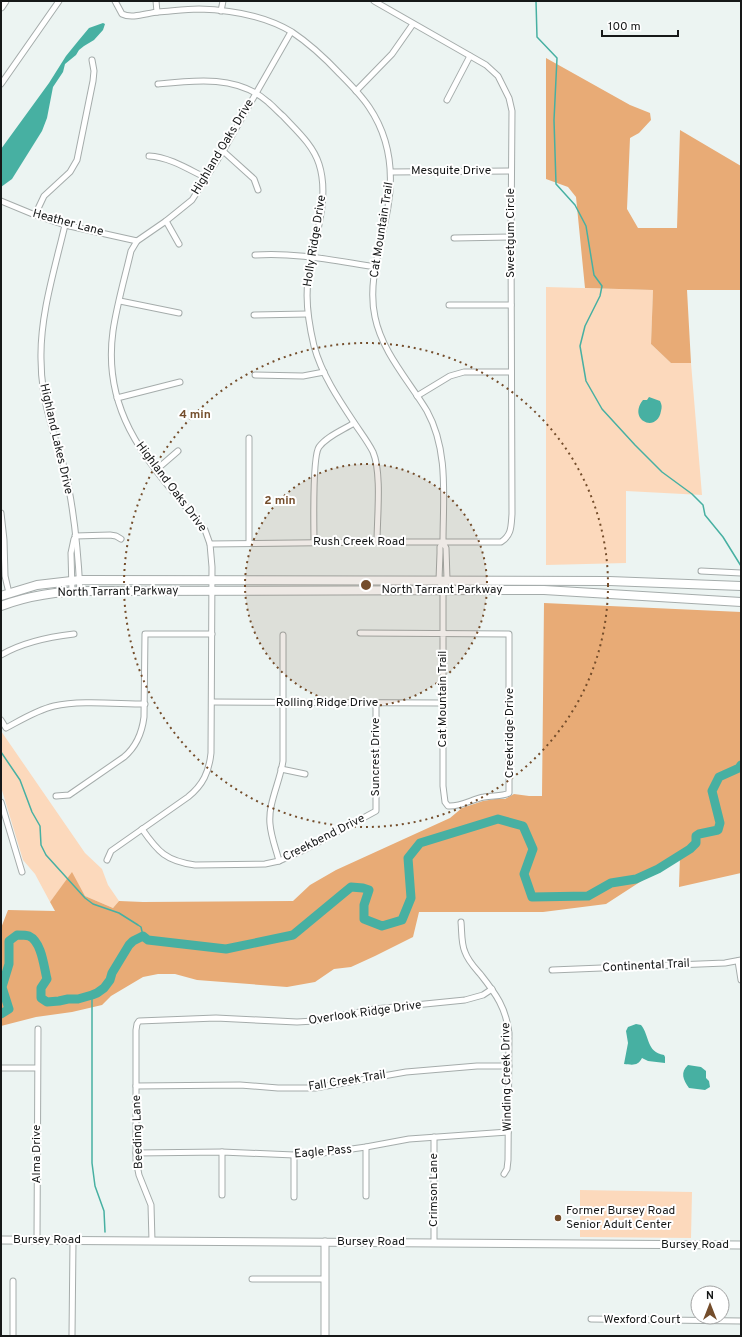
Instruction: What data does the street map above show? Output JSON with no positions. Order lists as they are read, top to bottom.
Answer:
{
  "streets": {
    "main road": ["North Tarrant Parkway"],
    "street": [
      "Highland Oaks Drive",
      "Mesquite Drive",
      "Heather Lane",
      "Cat Mountain Trail",
      "Sweetgum Circle",
      "Holly Ridge Drive",
      "Highland Lakes Drive",
      "Rush Creek Road",
      "Rolling Ridge Drive",
      "Creekridge Drive",
      "Suncrest Drive",
      "Creekbend Drive",
      "Continental Trail",
      "Overlook Ridge Drive",
      "Winding Creek Drive",
      "Fall Creek Trail",
      "Beeding Lane",
      "Eagle Pass",
      "Alma Drive",
      "Crimson Lane",
      "Bursey Road",
      "Wexford Court"
    ]
  },
  "crossings": [
    ["Highland Oaks Drive", "Heather Lane"],
    ["Highland Oaks Drive", "Cat Mountain Trail"],
    ["Highland Oaks Drive", "Holly Ridge Drive"],
    ["Highland Oaks Drive", "Rush Creek Road"],
    ["Highland Oaks Drive", "North Tarrant Parkway"],
    ["Highland Oaks Drive", "Rolling Ridge Drive"],
    ["Highland Oaks Drive", "Creekbend Drive"],
    ["Mesquite Drive", "Cat Mountain Trail"],
    ["Mesquite Drive", "Sweetgum Circle"],
    ["Heather Lane", "Highland Lakes Drive"],
    ["Cat Mountain Trail", "Rush Creek Road"],
    ["Cat Mountain Trail", "North Tarrant Parkway"],
    ["Cat Mountain Trail", "Rolling Ridge Drive"],
    ["Cat Mountain Trail", "Creekridge Drive"],
    ["Sweetgum Circle", "Rush Creek Road"],
    ["Holly Ridge Drive", "Rush Creek Road"],
    ["Highland Lakes Drive", "North Tarrant Parkway"],
    ["Rolling Ridge Drive", "Suncrest Drive"],
    ["Suncrest Drive", "Creekbend Drive"],
    ["Overlook Ridge Drive", "Winding Creek Drive"],
    ["Overlook Ridge Drive", "Beeding Lane"],
    ["Winding Creek Drive", "Fall Creek Trail"],
    ["Winding Creek Drive", "Eagle Pass"],
    ["Fall Creek Trail", "Beeding Lane"],
    ["Beeding Lane", "Eagle Pass"],
    ["Beeding Lane", "Bursey Road"],
    ["Eagle Pass", "Crimson Lane"],
    ["Alma Drive", "Bursey Road"],
    ["Crimson Lane", "Bursey Road"]
  ],
  "places": ["Former Bursey Road Senior Adult Center"],
  "scale_bar": "100 m",
  "north": "top",
  "rings": ["4 min", "2 min"]
}
